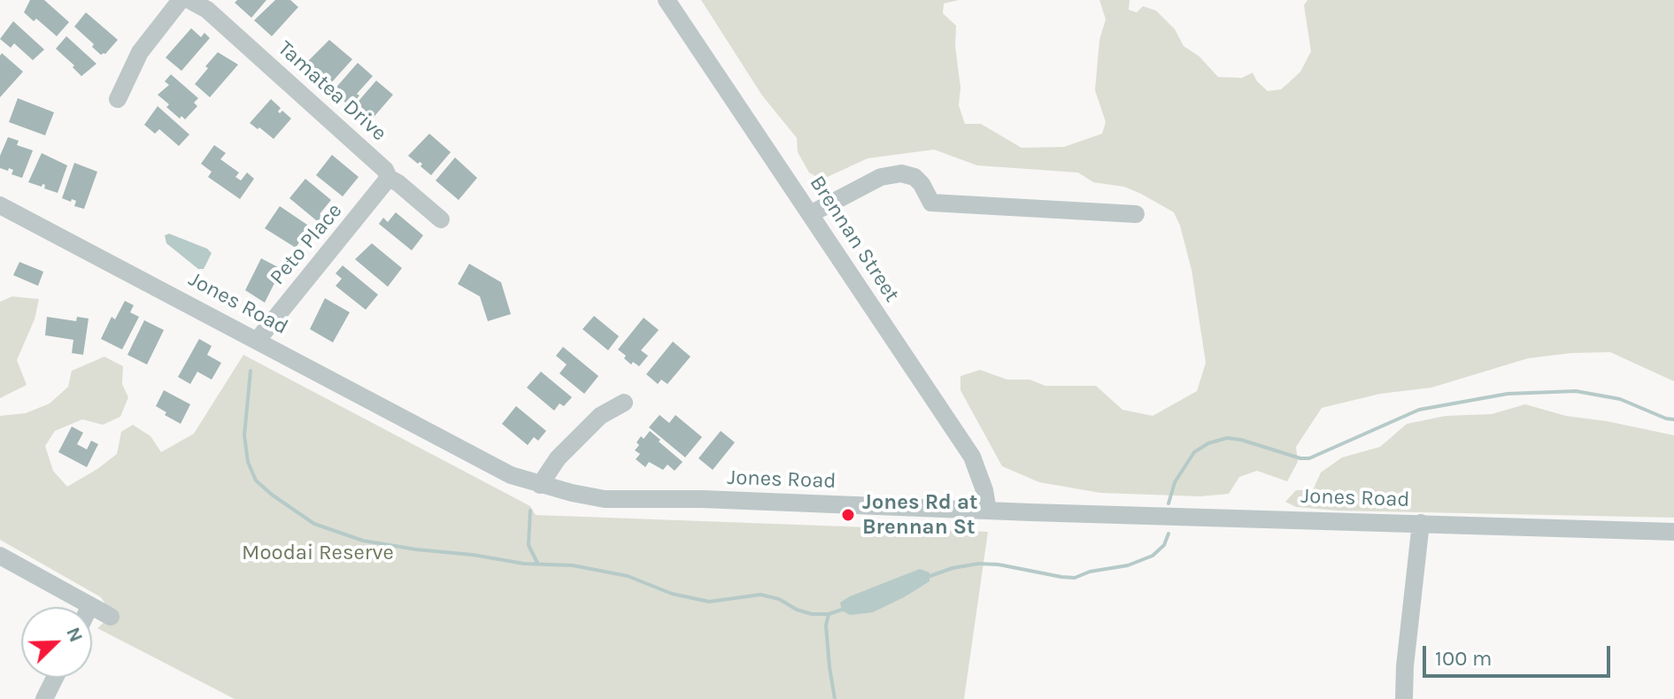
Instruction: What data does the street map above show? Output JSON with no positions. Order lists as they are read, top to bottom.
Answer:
{
  "streets": {
    "street": [
      "Tamatea Drive",
      "Brennan Street",
      "Peto Place",
      "Jones Road"
    ]
  },
  "crossings": [
    ["Tamatea Drive", "Peto Place"],
    ["Brennan Street", "Jones Road"],
    ["Peto Place", "Jones Road"]
  ],
  "parks": ["Moodai Reserve"],
  "places": ["Jones Rd at Brennan St"],
  "scale_bar": "100 m",
  "north": "top right"
}
